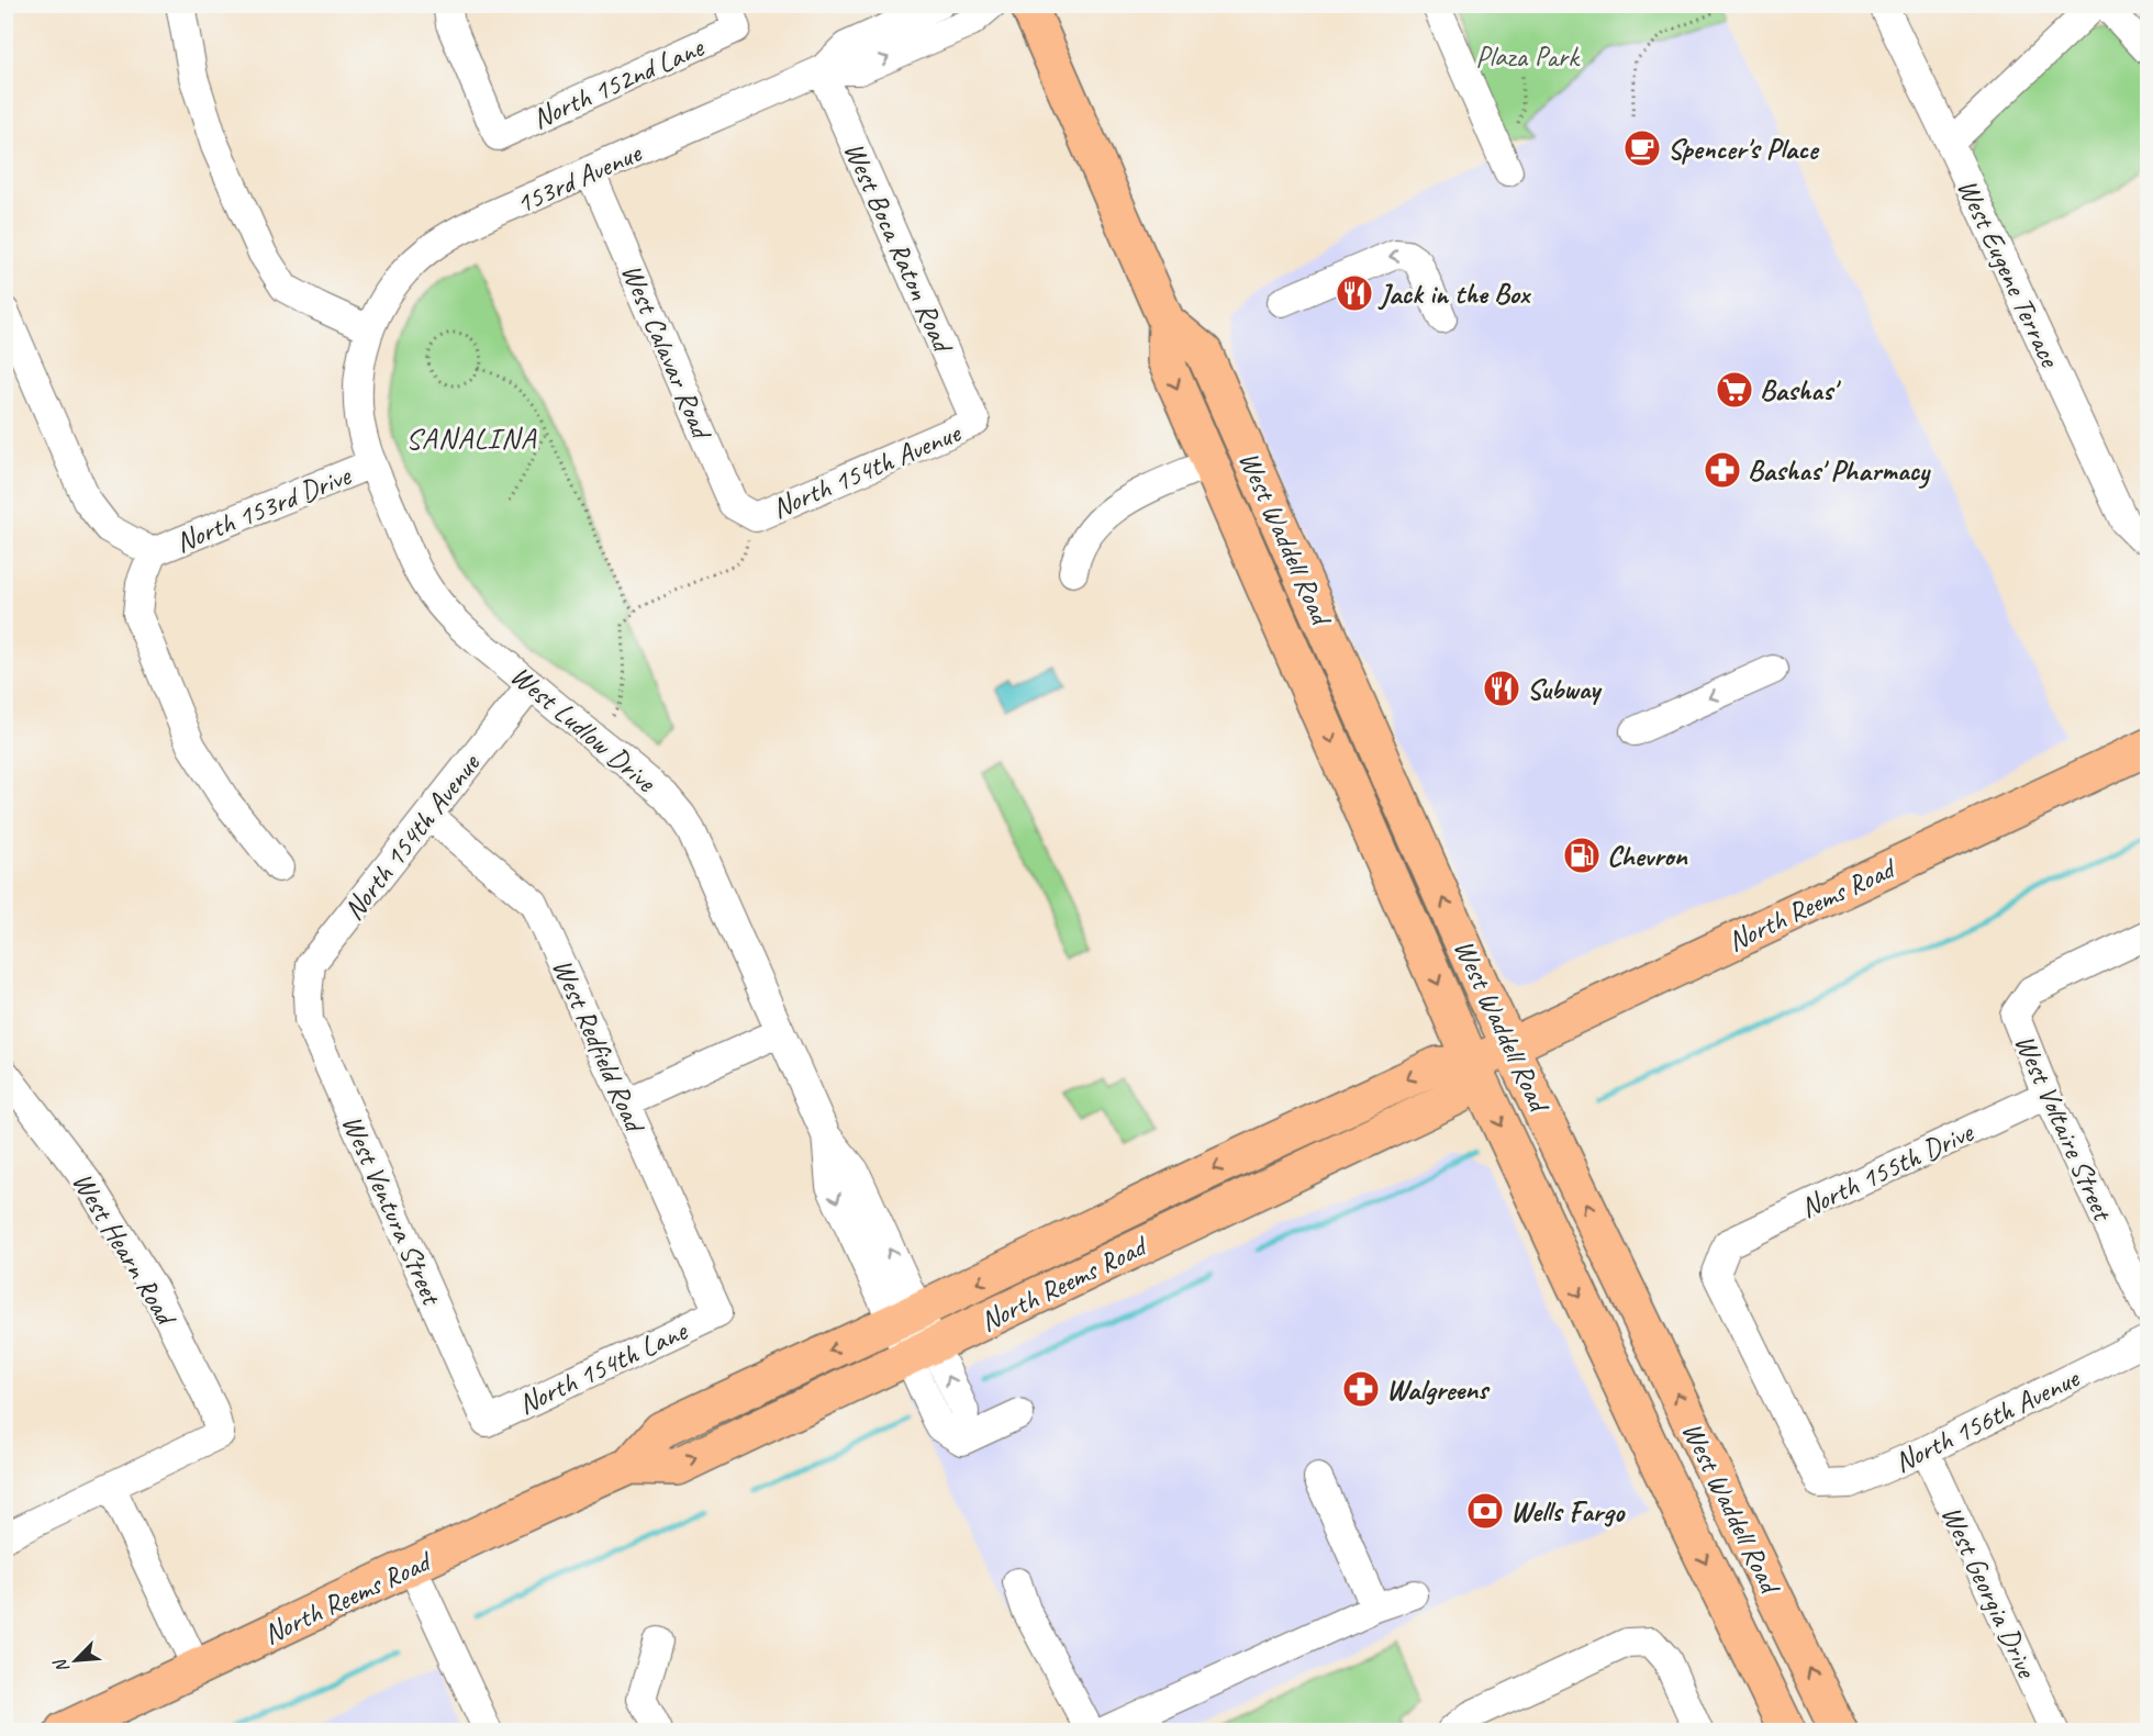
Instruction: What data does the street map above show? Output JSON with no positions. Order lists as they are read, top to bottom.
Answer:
{
  "streets": {
    "main road": ["West Waddell Road", "North Reems Road"],
    "street": [
      "North 152nd Lane",
      "153rd Avenue",
      "West Boca Raton Road",
      "West Eugene Terrace",
      "West Calavar Road",
      "North 154th Avenue",
      "North 153rd Drive",
      "West Ludlow Drive",
      "West Redfield Road",
      "West Voltaire Street",
      "North 155th Drive",
      "West Ventura Street",
      "West Hearn Road",
      "North 154th Lane",
      "North 156th Avenue",
      "West Georgia Drive"
    ]
  },
  "crossings": [
    ["153rd Avenue", "West Boca Raton Road"],
    ["153rd Avenue", "West Calavar Road"],
    ["153rd Avenue", "West Ludlow Drive"],
    ["West Boca Raton Road", "North 154th Avenue"],
    ["West Calavar Road", "North 154th Avenue"],
    ["North 154th Avenue", "West Ludlow Drive"],
    ["North 154th Avenue", "West Redfield Road"],
    ["North 154th Avenue", "West Ventura Street"],
    ["North 153rd Drive", "West Ludlow Drive"],
    ["West Waddell Road", "North Reems Road"],
    ["West Ludlow Drive", "North Reems Road"],
    ["West Redfield Road", "North 154th Lane"],
    ["West Voltaire Street", "North 155th Drive"],
    ["North 155th Drive", "North 156th Avenue"],
    ["West Ventura Street", "North 154th Lane"],
    ["North 156th Avenue", "West Georgia Drive"]
  ],
  "districts": ["SANALINA"],
  "parks": ["Plaza Park"],
  "places": {
    "cafe": ["Spencer's Place"],
    "restaurant": ["Jack in the Box", "Subway"],
    "supermarket": ["Bashas'"],
    "pharmacy": ["Bashas' Pharmacy", "Walgreens"],
    "fuel station": ["Chevron"],
    "bank": ["Wells Fargo"]
  },
  "north": "bottom left"
}
